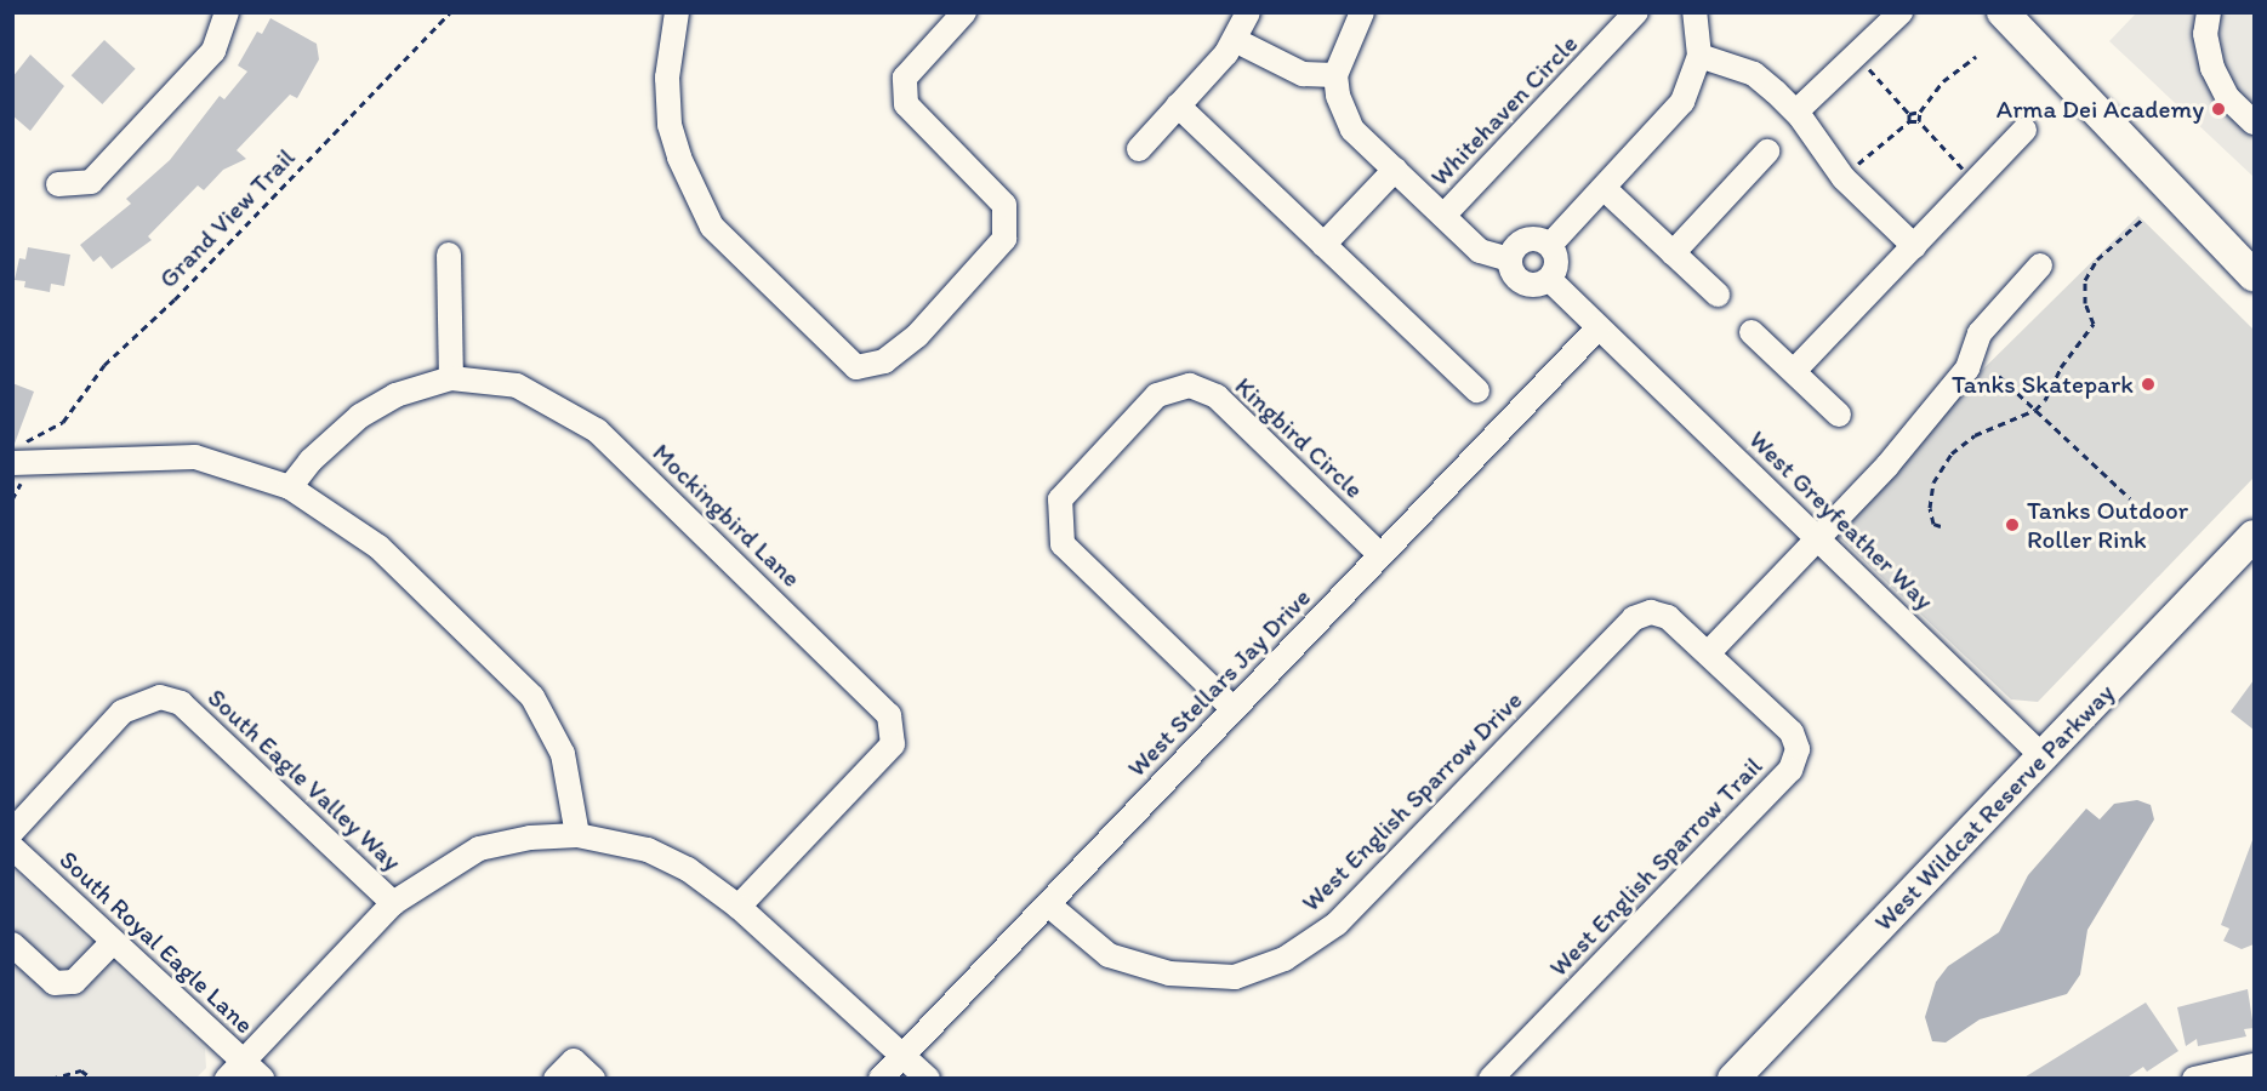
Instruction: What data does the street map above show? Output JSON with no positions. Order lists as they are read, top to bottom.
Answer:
{
  "streets": {
    "main road": ["West Wildcat Reserve Parkway"],
    "street": [
      "Whitehaven Circle",
      "Kingbird Circle",
      "Mockingbird Lane",
      "West Greyfeather Way",
      "West Stellars Jay Drive",
      "South Eagle Valley Way",
      "West English Sparrow Drive",
      "West English Sparrow Trail",
      "South Royal Eagle Lane"
    ],
    "path": ["Grand View Trail"]
  },
  "crossings": [
    ["Kingbird Circle", "West Stellars Jay Drive"],
    ["West Greyfeather Way", "West Stellars Jay Drive"],
    ["West Greyfeather Way", "West Wildcat Reserve Parkway"],
    ["West Stellars Jay Drive", "West English Sparrow Drive"],
    ["West English Sparrow Drive", "West English Sparrow Trail"]
  ],
  "places": ["Arma Dei Academy", "Tanks Skatepark", "Tanks Outdoor Roller Rink"]
}
